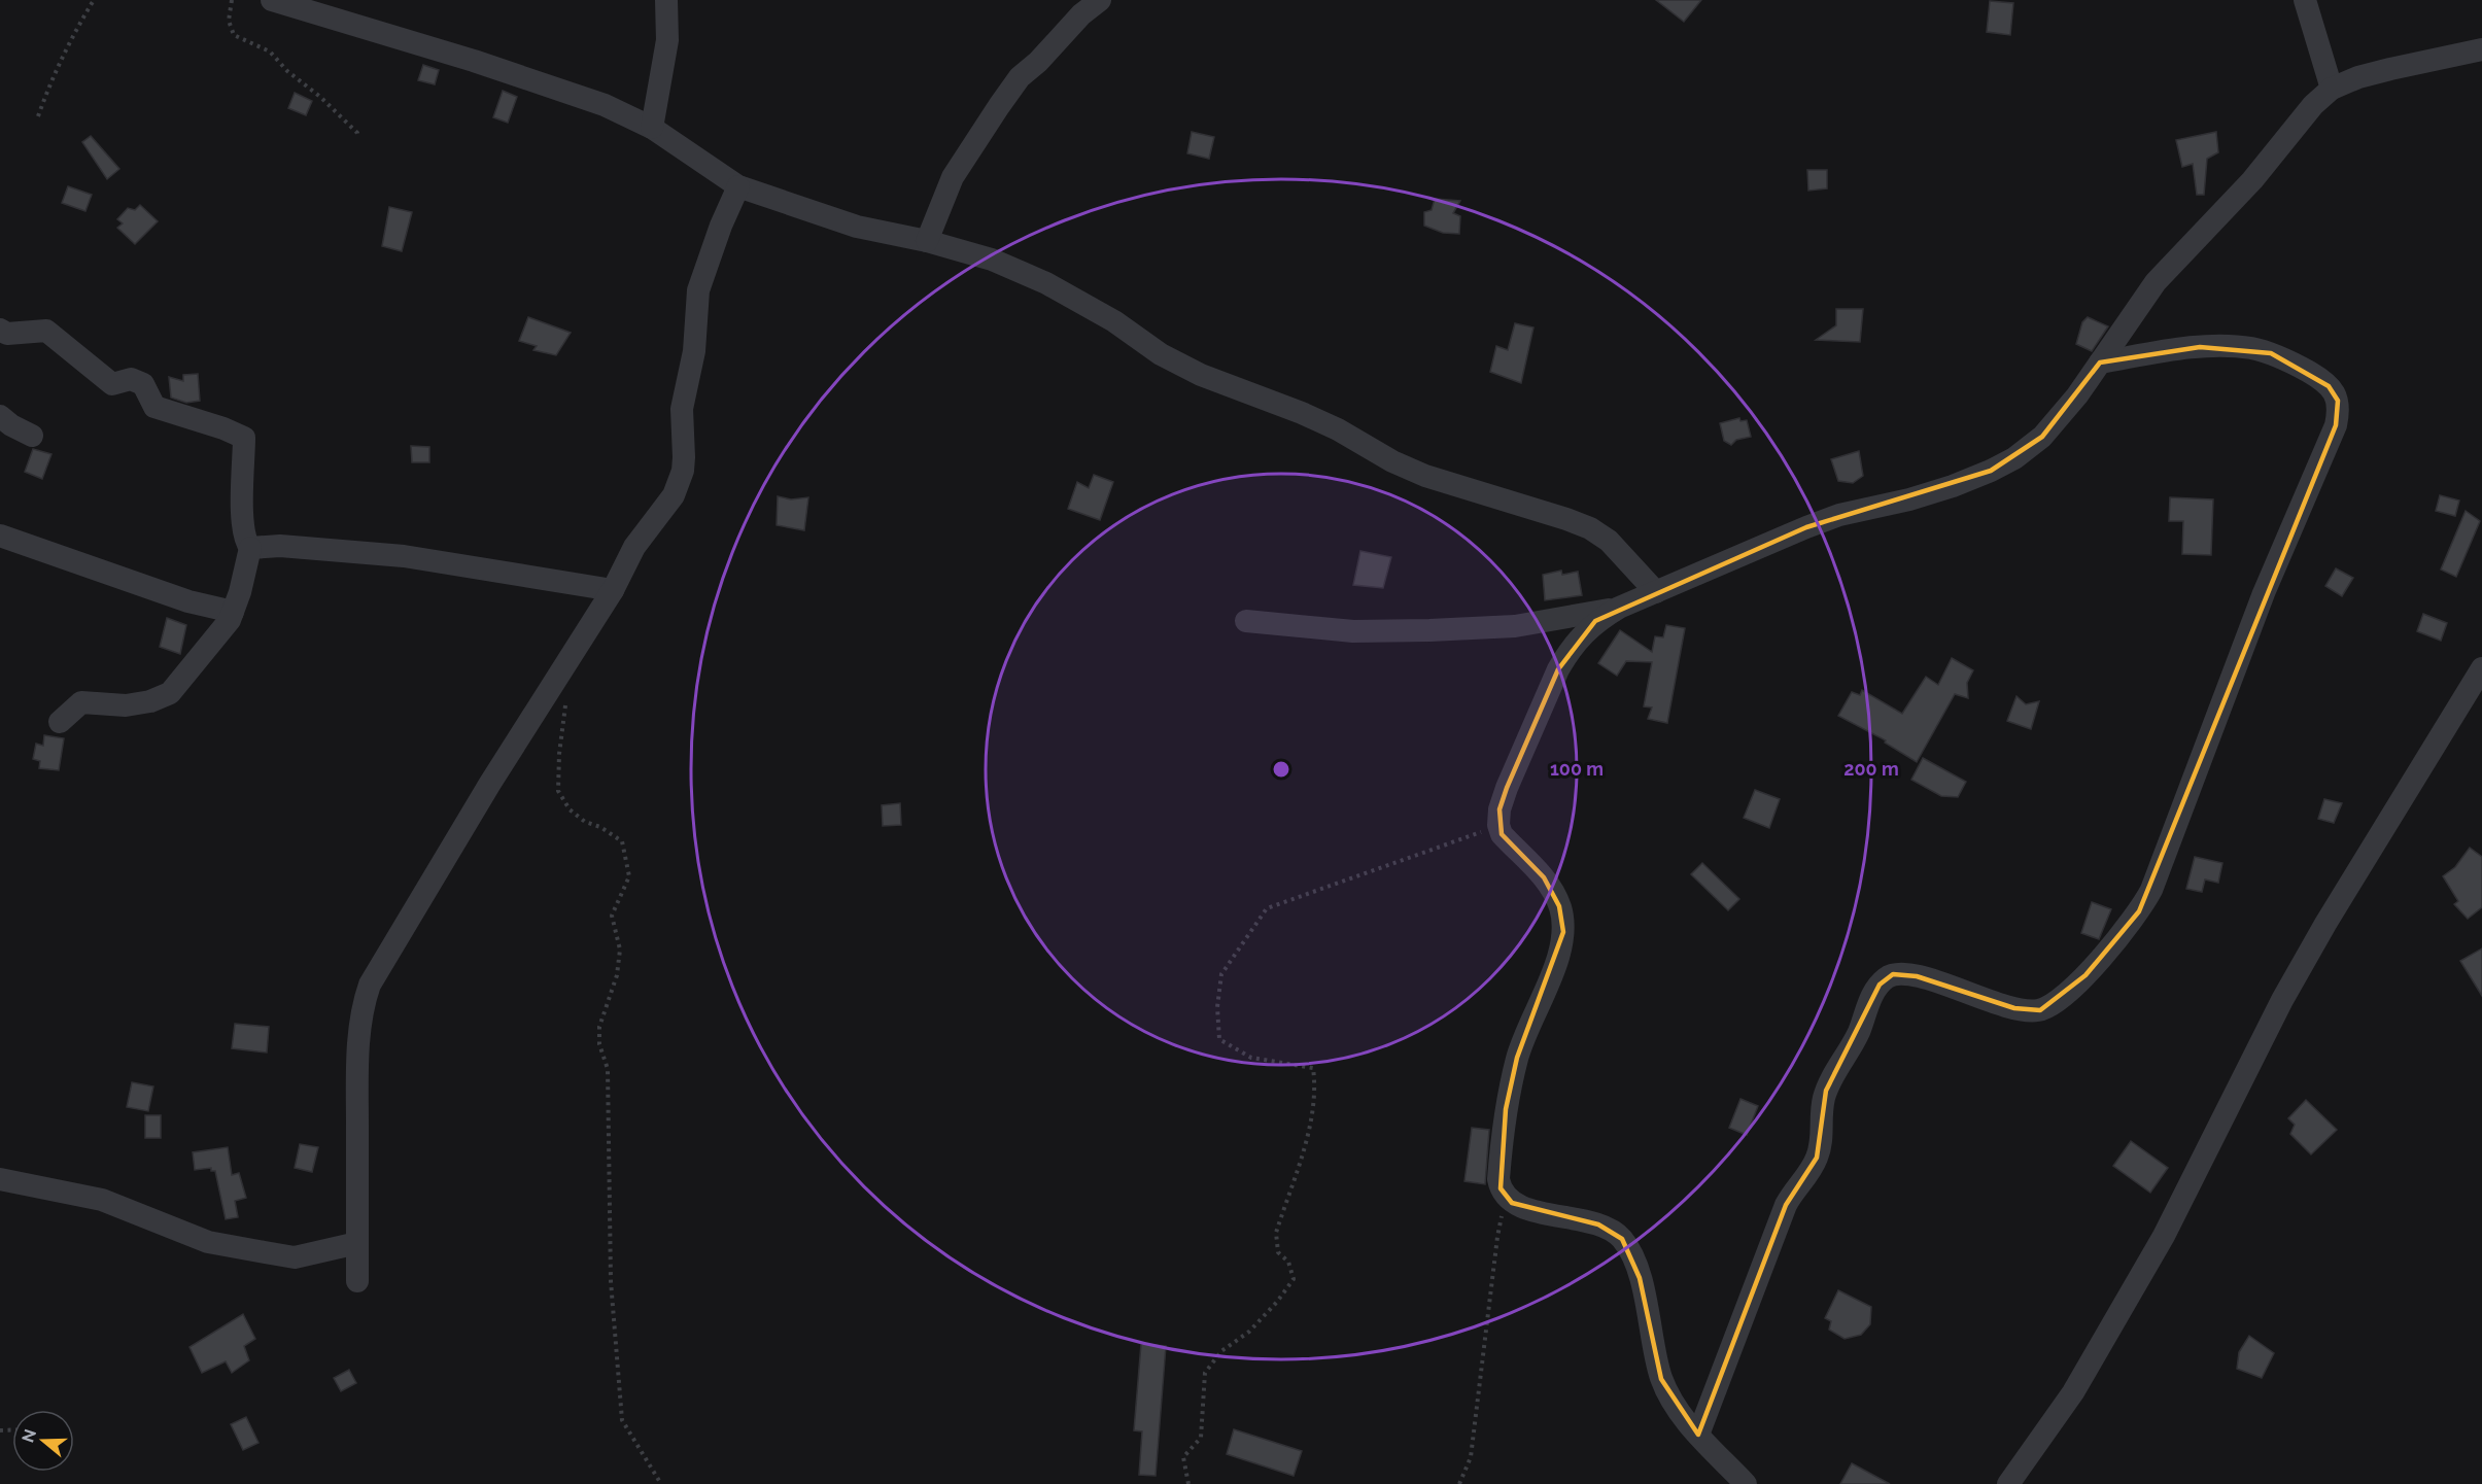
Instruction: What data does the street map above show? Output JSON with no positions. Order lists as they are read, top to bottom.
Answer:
{
  "north": "left",
  "rings": ["100 m", "200 m"]
}
